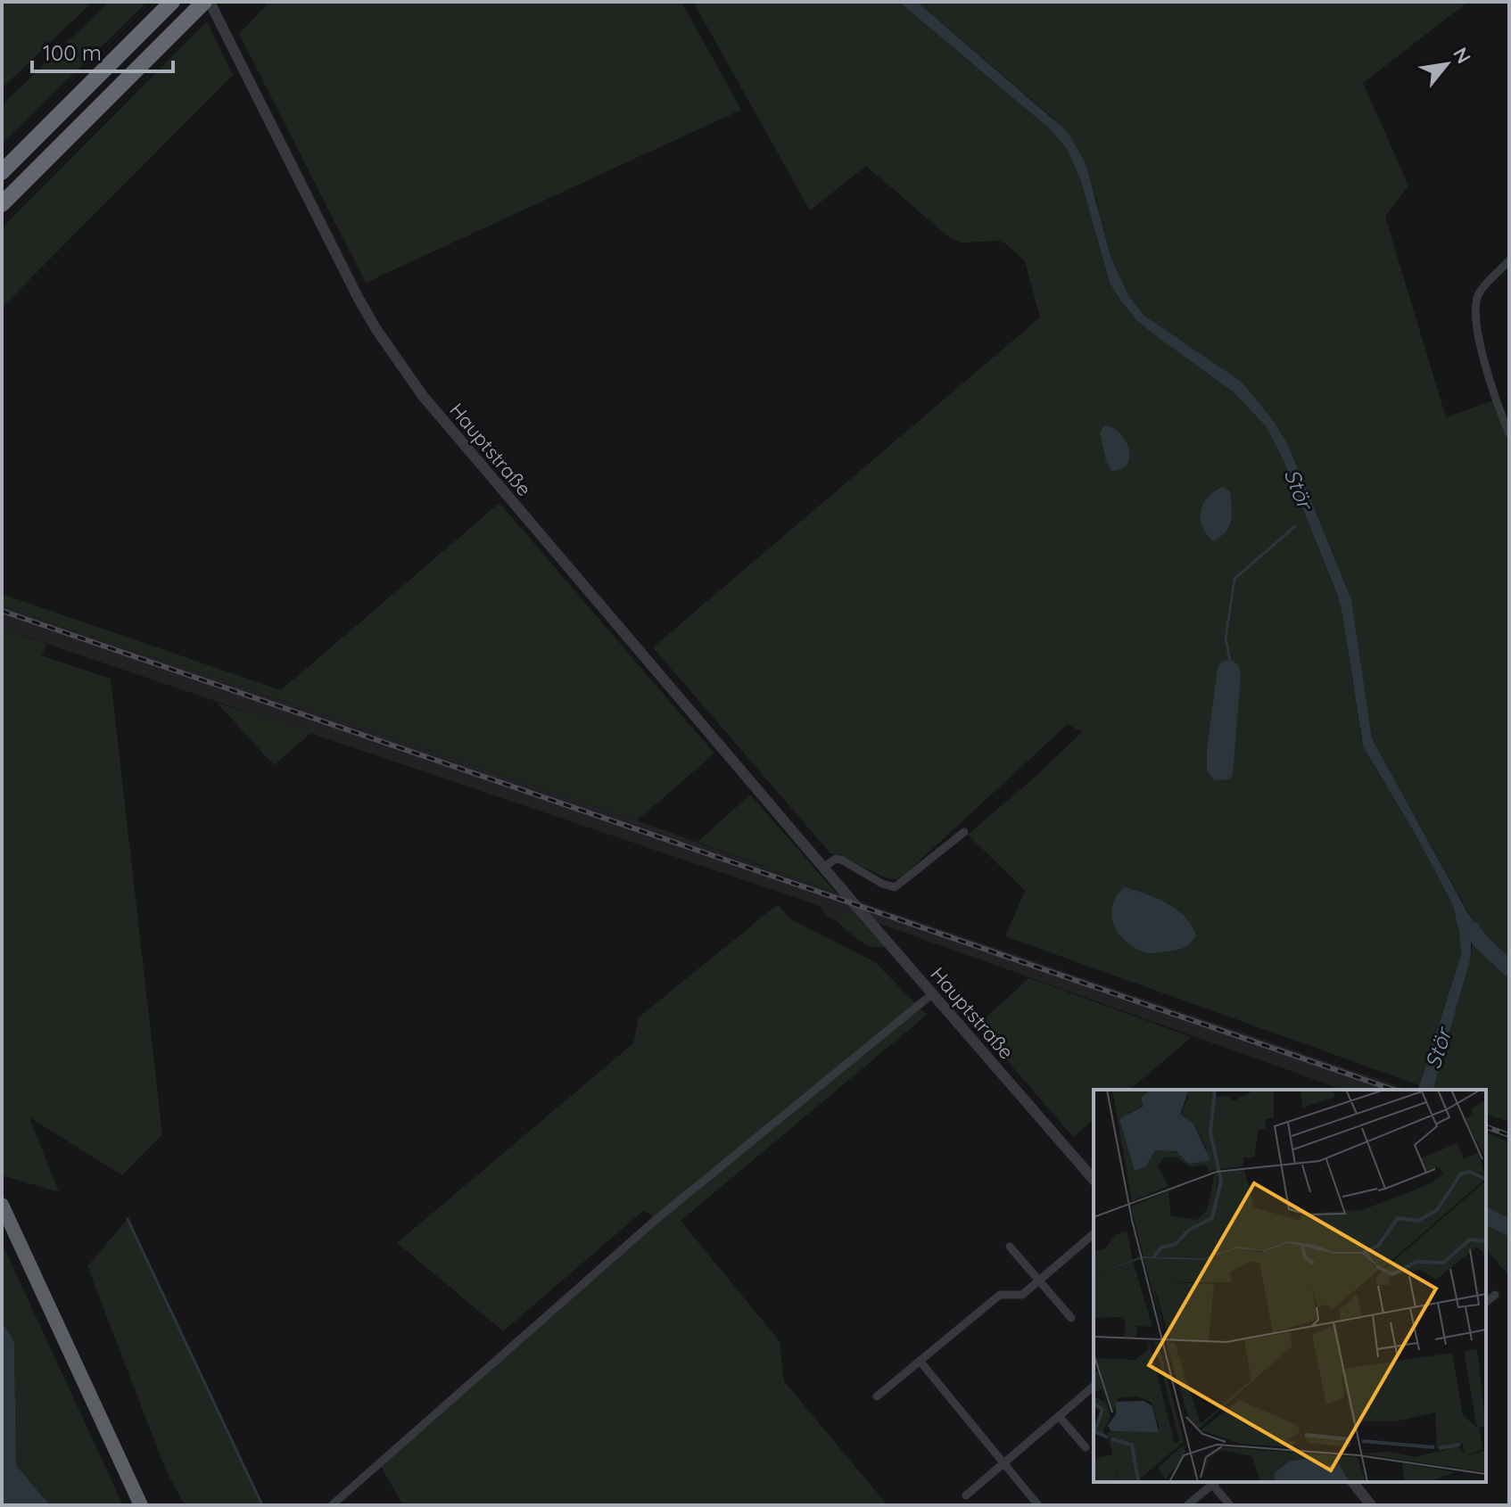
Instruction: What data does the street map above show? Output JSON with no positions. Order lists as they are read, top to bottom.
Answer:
{
  "streets": {
    "street": ["Hauptstraße"]
  },
  "water": ["Stör"],
  "scale_bar": "100 m",
  "north": "top right"
}
